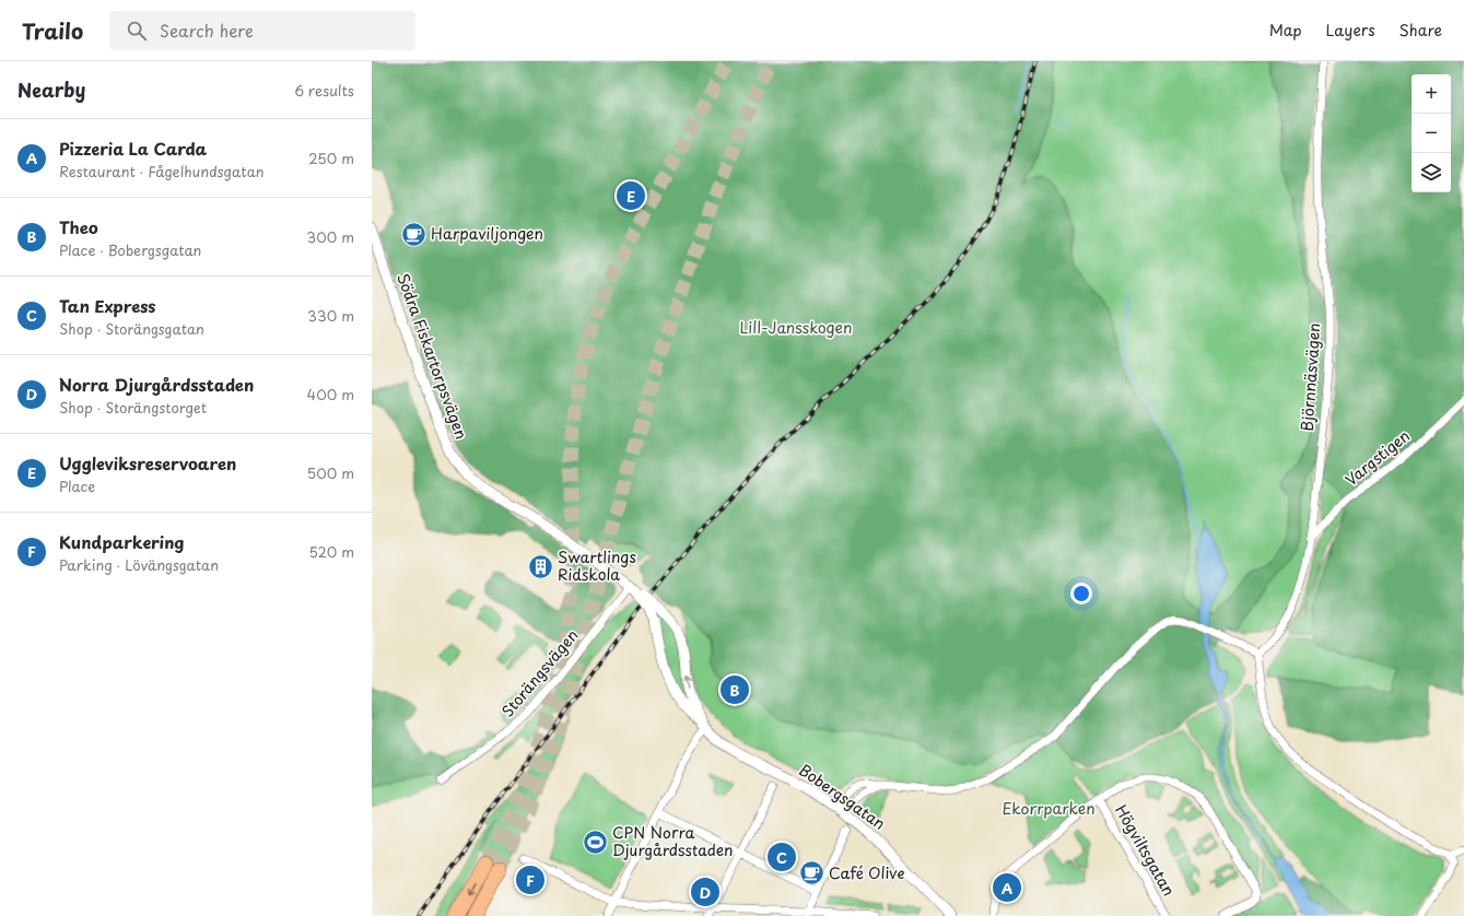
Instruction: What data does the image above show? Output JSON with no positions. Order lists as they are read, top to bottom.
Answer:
{
  "streets": {
    "street": [
      "Södra Fiskartorpsvägen",
      "Björnnäsvägen",
      "Vargstigen",
      "Storängsvägen",
      "Bobergsgatan",
      "Högviltsgatan"
    ]
  },
  "crossings": [
    ["Södra Fiskartorpsvägen", "Storängsvägen"],
    ["Södra Fiskartorpsvägen", "Bobergsgatan"],
    ["Björnnäsvägen", "Vargstigen"],
    ["Storängsvägen", "Bobergsgatan"]
  ],
  "parks": ["Lill-Jansskogen", "Ekorrparken"],
  "places": {
    "cafe": ["Harpaviljongen", "Café Olive"],
    "building": ["Swartlings Ridskola"],
    "sports": ["CPN Norra Djurgårdsstaden"]
  },
  "page": {
    "header": "Trailo",
    "search": "Search here",
    "nav": ["Map", "Layers", "Share"],
    "heading": ["Nearby", "6 results"],
    "map_buttons": ["+", "−"],
    "list": [
      {
        "mark": "A",
        "name": "Pizzeria La Carda",
        "note": "Restaurant · Fågelhundsgatan",
        "value": "250 m"
      },
      {
        "mark": "B",
        "name": "Theo",
        "note": "Place · Bobergsgatan",
        "value": "300 m"
      },
      {
        "mark": "C",
        "name": "Tan Express",
        "note": "Shop · Storängsgatan",
        "value": "330 m"
      },
      {
        "mark": "D",
        "name": "Norra Djurgårdsstaden",
        "note": "Shop · Storängstorget",
        "value": "400 m"
      },
      {
        "mark": "E",
        "name": "Uggleviksreservoaren",
        "note": "Place",
        "value": "500 m"
      },
      {
        "mark": "F",
        "name": "Kundparkering",
        "note": "Parking · Lövängsgatan",
        "value": "520 m"
      }
    ],
    "pins": [
      "E",
      "B",
      "C",
      "F",
      "A",
      "D"
    ]
  }
}
